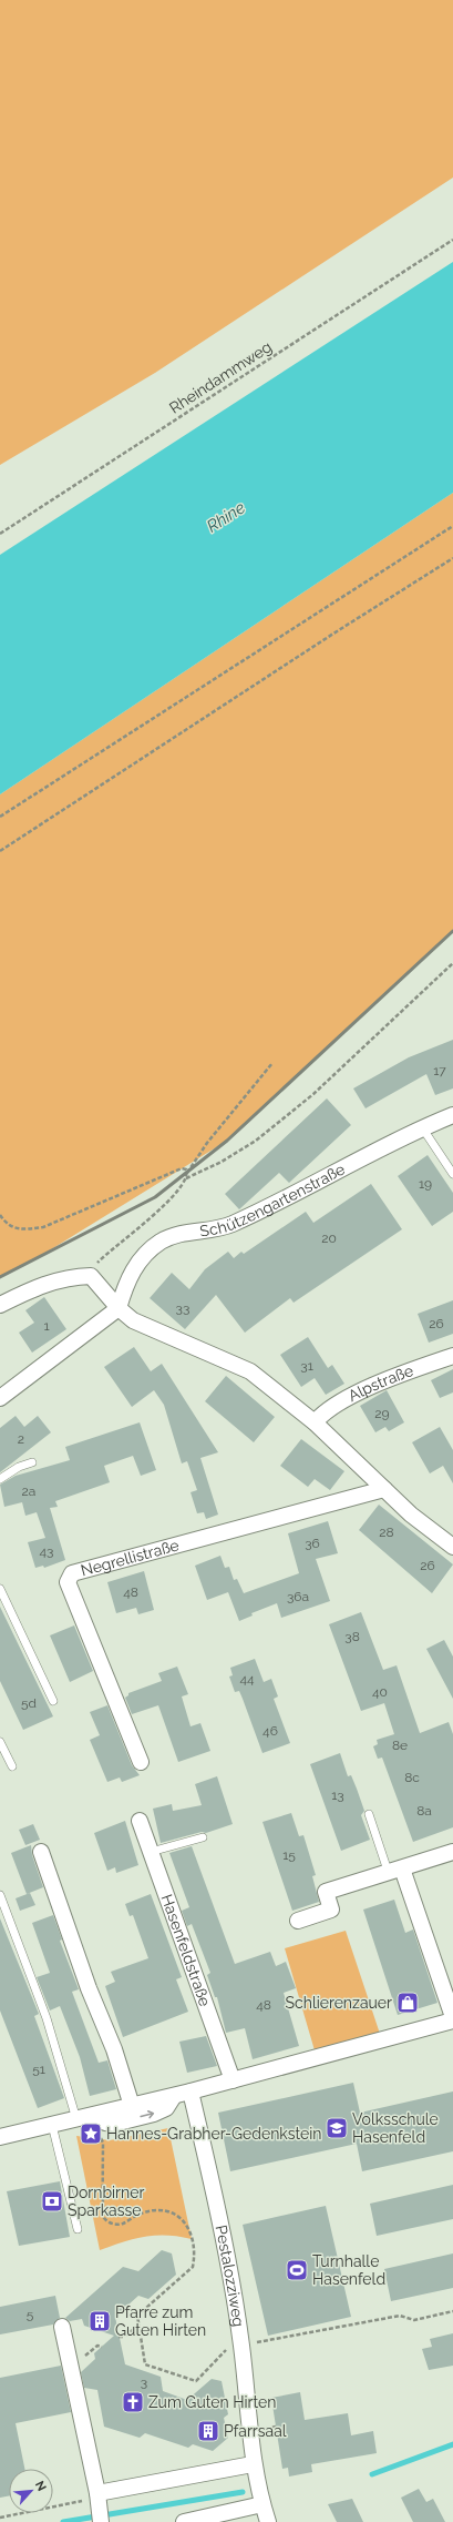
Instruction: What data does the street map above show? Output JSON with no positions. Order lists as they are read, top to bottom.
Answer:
{
  "streets": {
    "street": [
      "Schützengartenstraße",
      "Alpstraße",
      "Negrellistraße",
      "Hasenfeldstraße",
      "Pestalozziweg"
    ],
    "path": ["Rheindammweg"]
  },
  "water": ["Rhine"],
  "places": {
    "shop": ["Schlierenzauer"],
    "school or university": ["Volksschule Hasenfeld"],
    "place": ["Hannes-Grabher-Gedenkstein"],
    "bank": ["Dornbirner Sparkasse"],
    "sports": ["Turnhalle Hasenfeld"],
    "building": ["Pfarre zum Guten Hirten", "Pfarrsaal"],
    "church": ["Zum Guten Hirten"]
  },
  "house_numbers": [
    "17",
    "19",
    "20",
    "33",
    "26",
    "1",
    "31",
    "29",
    "2",
    "2a",
    "28",
    "36",
    "43",
    "26",
    "48",
    "36a",
    "38",
    "44",
    "40",
    "5d",
    "46",
    "8e",
    "8c",
    "13",
    "8a",
    "15",
    "48",
    "51",
    "5",
    "3"
  ],
  "north": "top right"
}
